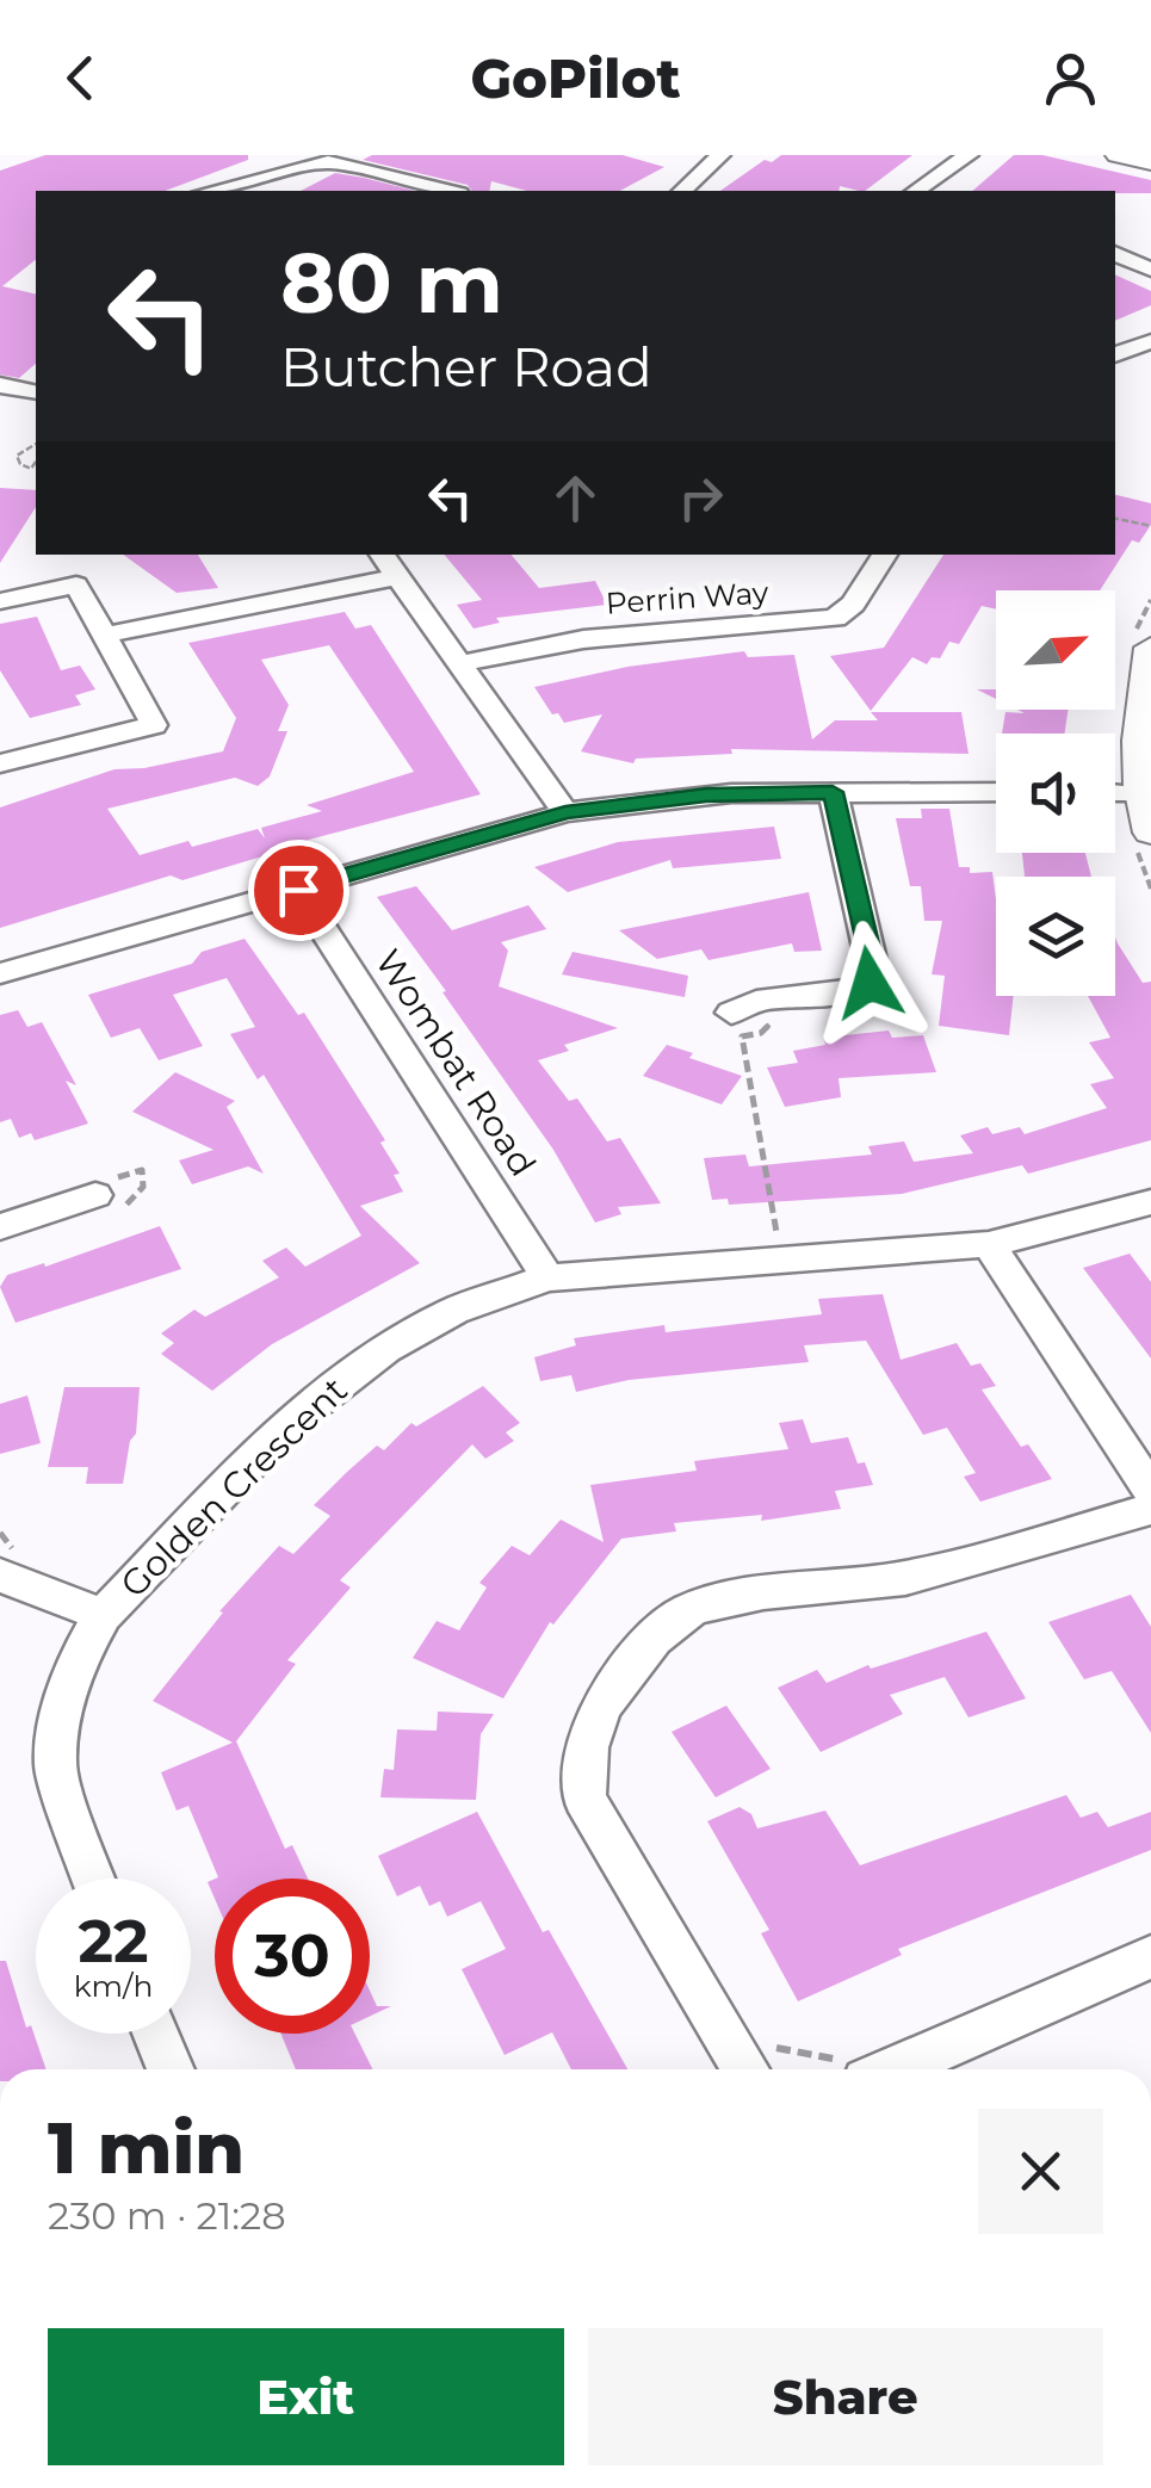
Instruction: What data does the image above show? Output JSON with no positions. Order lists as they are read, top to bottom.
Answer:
{
  "streets": {
    "street": ["Perrin Way", "Wombat Road", "Golden Crescent"]
  },
  "crossings": [
    ["Wombat Road", "Golden Crescent"]
  ],
  "north": "top right",
  "page": {
    "header": "GoPilot",
    "turn": ["80 m", "Butcher Road"],
    "speed": "22 km/h",
    "limit": "30",
    "heading": ["1 min", "230 m · 21:28"],
    "buttons": ["Exit", "Share"]
  }
}
